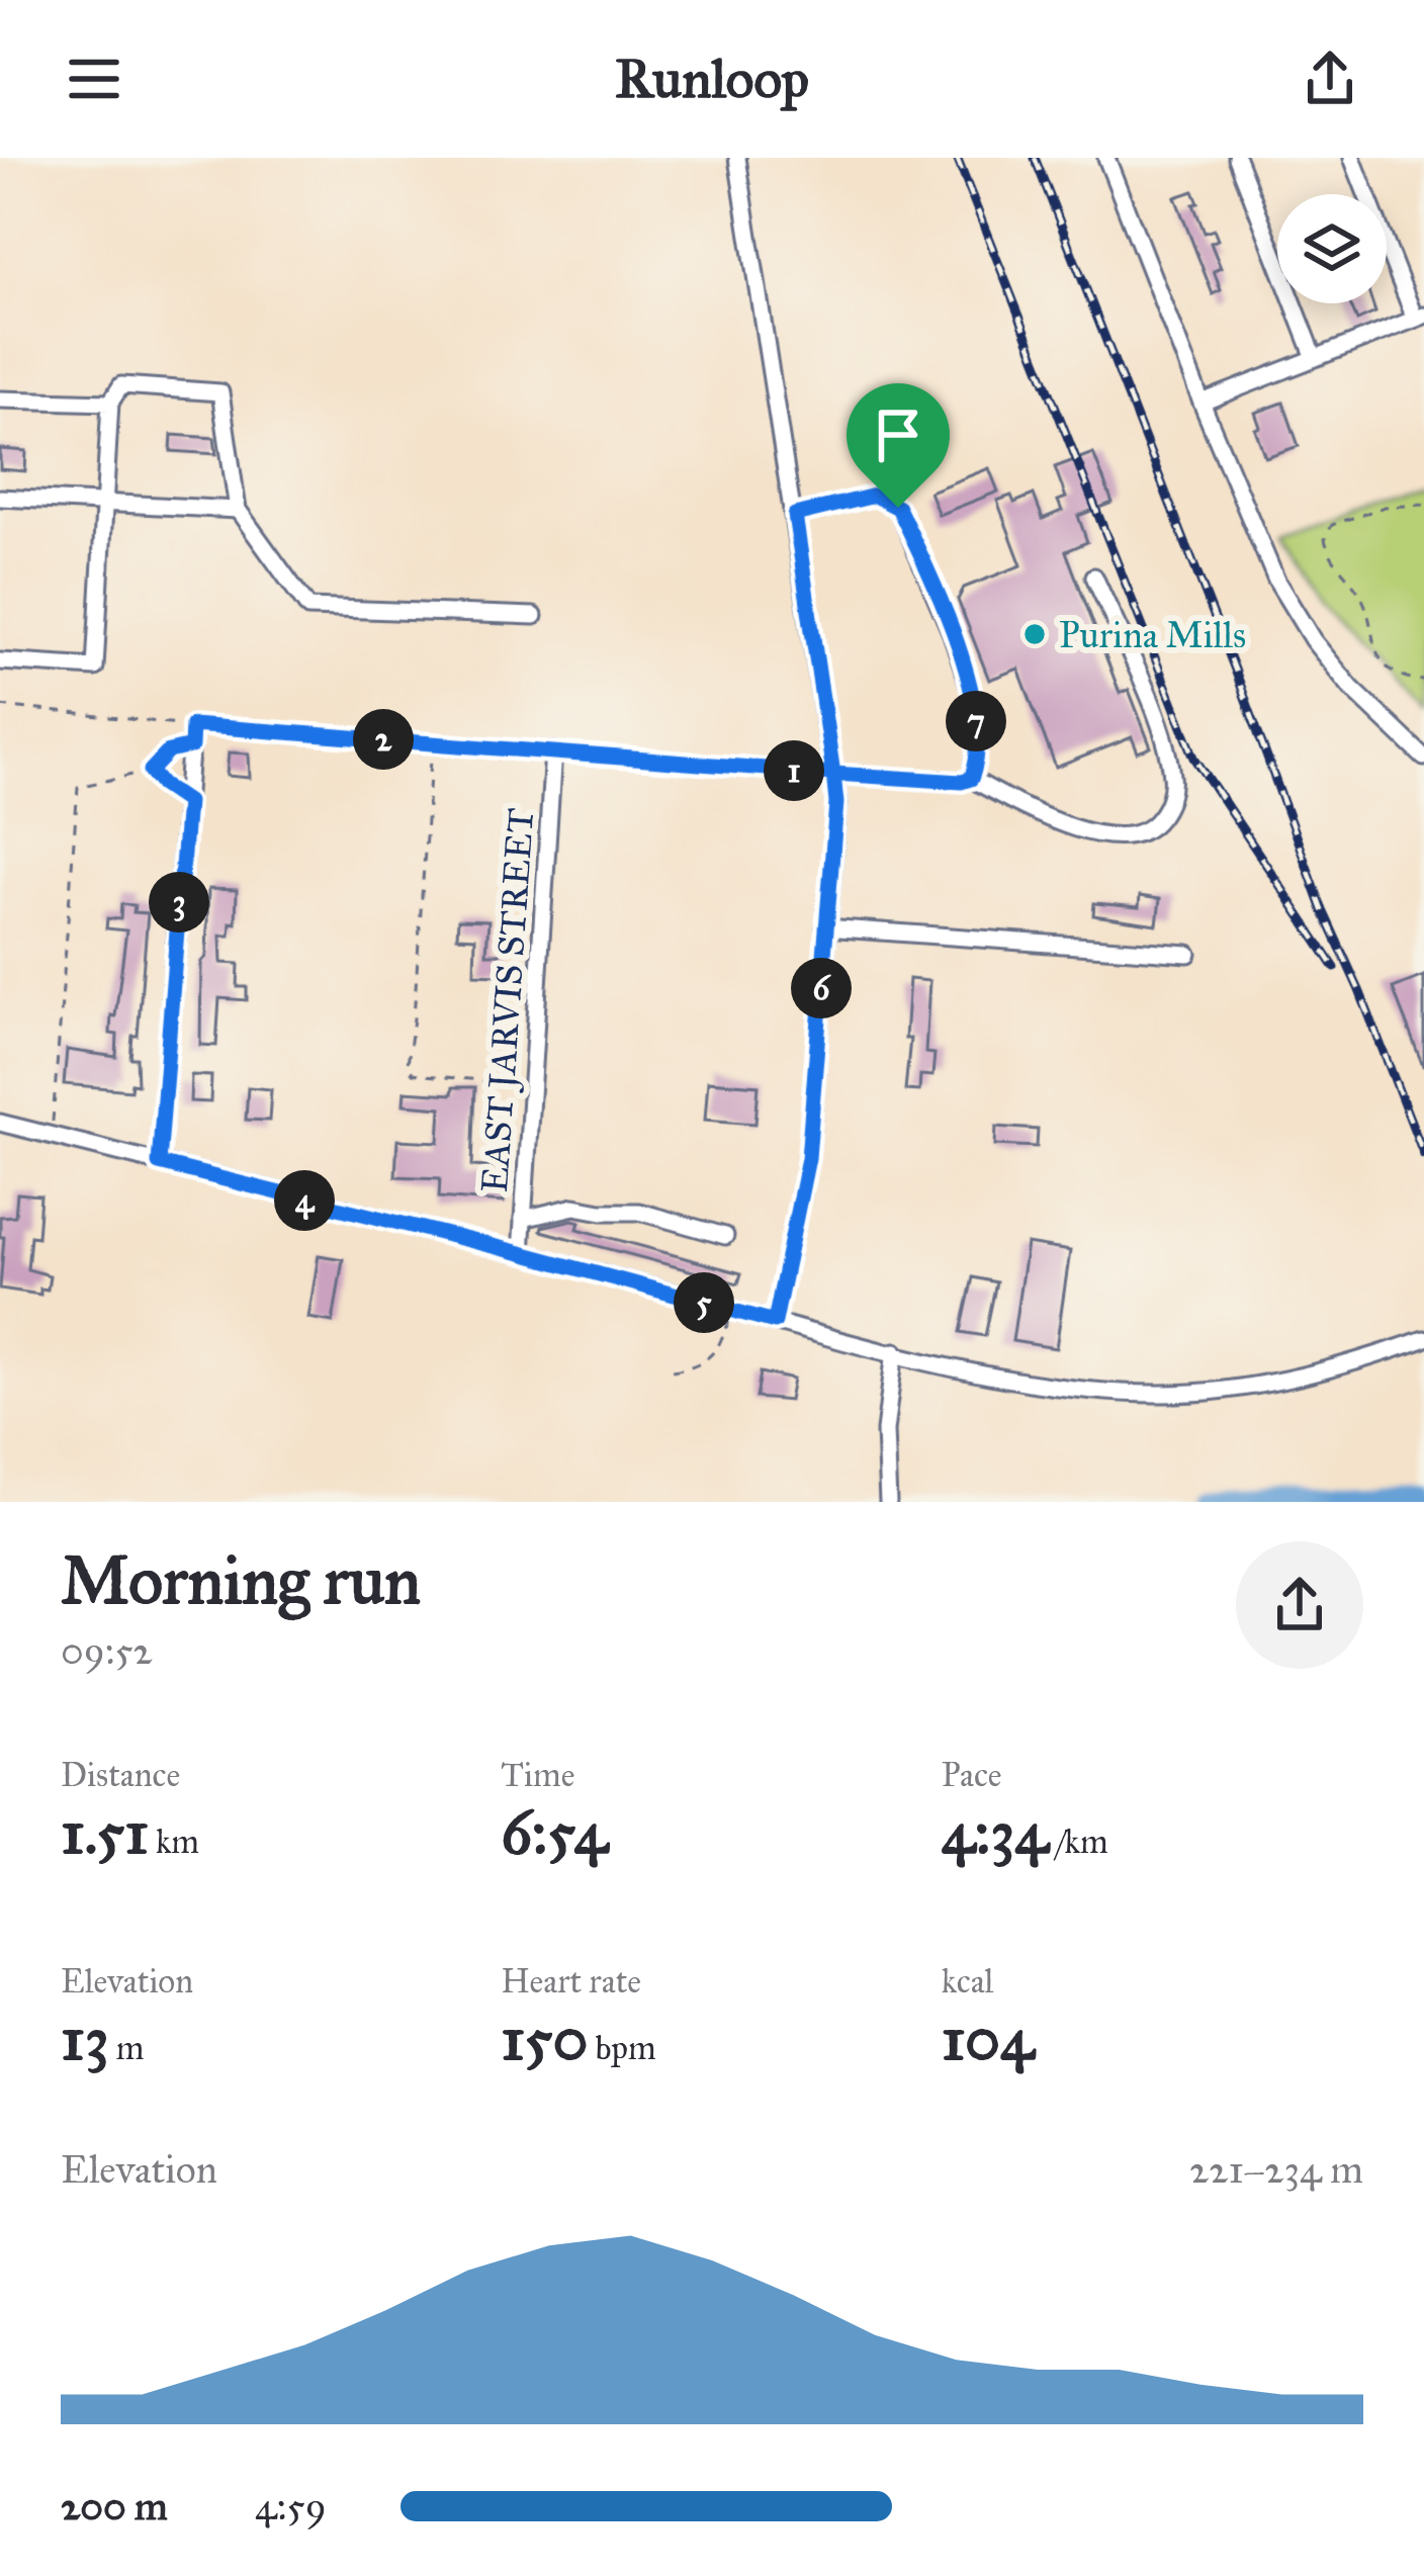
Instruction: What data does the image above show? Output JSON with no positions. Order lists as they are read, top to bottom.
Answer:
{
  "streets": {
    "street": ["EAST JARVIS STREET"]
  },
  "places": ["Purina Mills"],
  "page": {
    "header": "Runloop",
    "pins": [
      "7",
      "2",
      "1",
      "3",
      "6",
      "4",
      "5"
    ],
    "heading": ["Morning run", "09:52"],
    "stats": [
      ["Distance", "1.51 km"],
      ["Time", "6:54"],
      ["Pace", "4:34 /km"],
      ["Elevation", "13 m"],
      ["Heart rate", "150 bpm"],
      ["kcal", "104"]
    ],
    "chart": ["Elevation", "221–234 m"],
    "list": [
      {
        "name": "200 m",
        "note": "4:59"
      }
    ]
  }
}
